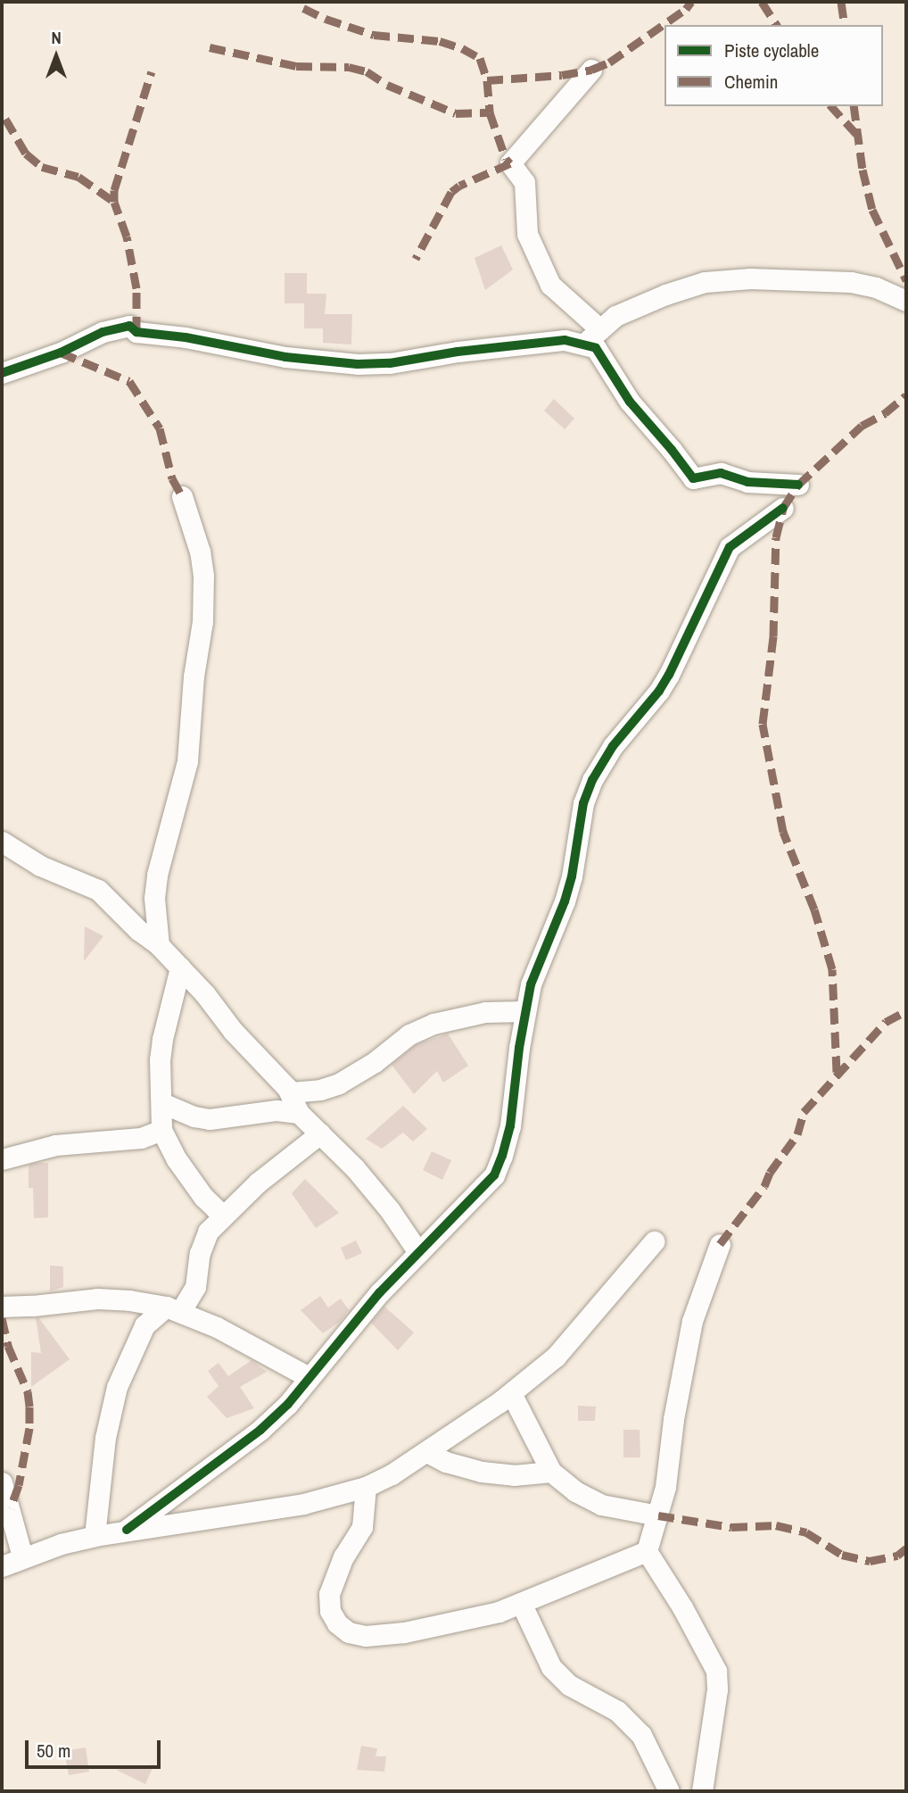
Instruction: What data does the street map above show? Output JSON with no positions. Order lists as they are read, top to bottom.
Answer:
{
  "legend": ["Piste cyclable", "Chemin"],
  "scale_bar": "50 m",
  "north": "top"
}
